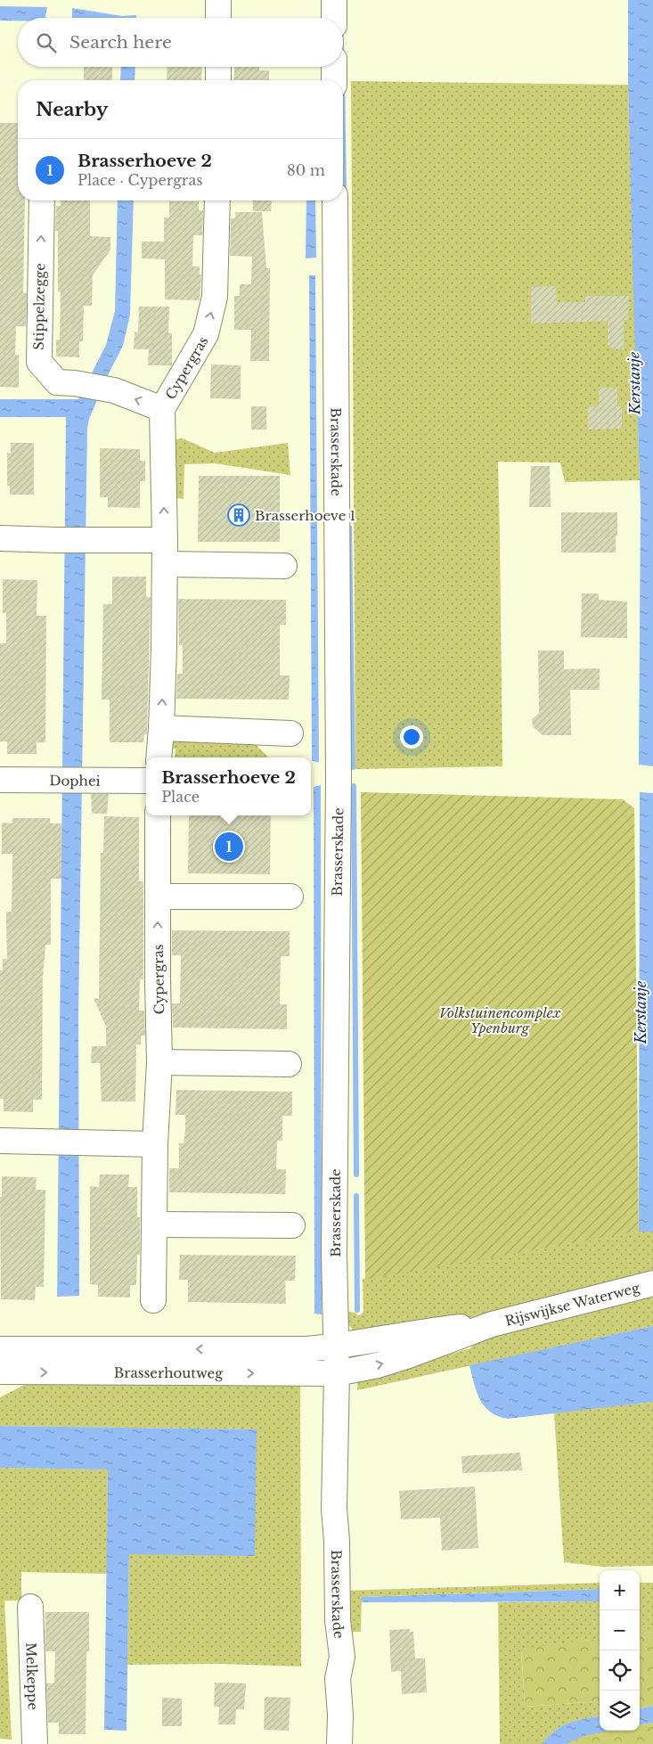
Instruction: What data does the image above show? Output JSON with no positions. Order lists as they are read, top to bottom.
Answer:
{
  "streets": {
    "street": [
      "Stippelzegge",
      "Cypergras",
      "Brasserskade",
      "Dophei",
      "Rijswijkse Waterweg",
      "Brasserhoutweg",
      "Melkeppe"
    ]
  },
  "crossings": [
    ["Stippelzegge", "Cypergras"],
    ["Brasserskade", "Rijswijkse Waterweg"],
    ["Brasserskade", "Brasserhoutweg"],
    ["Rijswijkse Waterweg", "Brasserhoutweg"]
  ],
  "one_way": ["Stippelzegge", "Cypergras"],
  "water": ["Kerstanje"],
  "parks": ["Volkstuinencomplex Ypenburg"],
  "places": {
    "building": ["Brasserhoeve 1"]
  },
  "page": {
    "search": "Search here",
    "heading": "Nearby",
    "list": [
      {
        "mark": "1",
        "name": "Brasserhoeve 2",
        "note": "Place · Cypergras",
        "value": "80 m"
      }
    ],
    "popup": ["Brasserhoeve 2", "Place"],
    "pins": "1",
    "map_buttons": ["+", "−"]
  }
}
